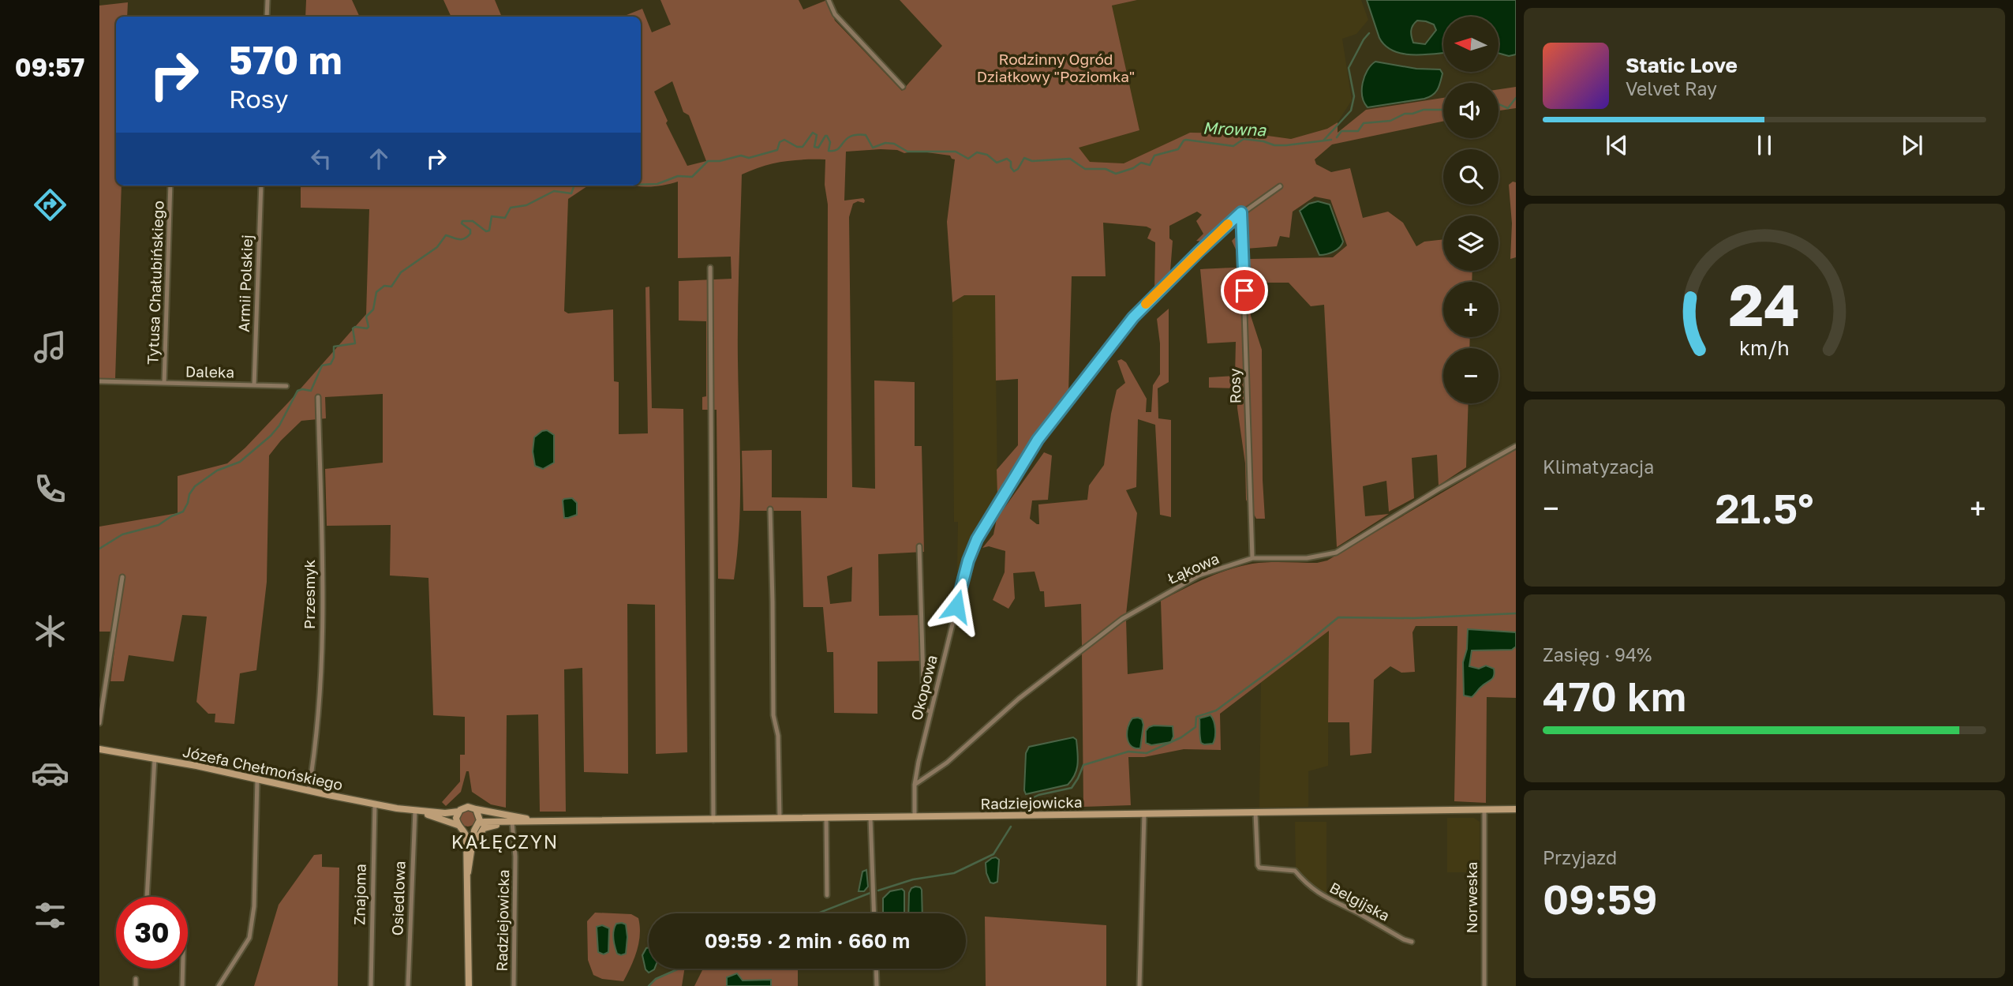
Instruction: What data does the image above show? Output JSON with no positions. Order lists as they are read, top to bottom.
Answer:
{
  "streets": {
    "main road": ["Józefa Chełmońskiego", "Radziejowicka"],
    "street": [
      "Tytusa Chałubińskiego",
      "Armii Polskiej",
      "Daleka",
      "Rosy",
      "Łąkowa",
      "Przesmyk",
      "Okopowa",
      "Znajoma",
      "Norweska",
      "Osiedlowa",
      "Belgijska"
    ]
  },
  "crossings": [
    ["Tytusa Chałubińskiego", "Daleka"],
    ["Armii Polskiej", "Daleka"],
    ["Rosy", "Łąkowa"],
    ["Rosy", "Okopowa"],
    ["Łąkowa", "Okopowa"],
    ["Przesmyk", "Józefa Chełmońskiego"],
    ["Okopowa", "Radziejowicka"],
    ["Józefa Chełmońskiego", "Radziejowicka"],
    ["Józefa Chełmońskiego", "Znajoma"],
    ["Józefa Chełmońskiego", "Osiedlowa"],
    ["Radziejowicka", "Norweska"],
    ["Radziejowicka", "Belgijska"]
  ],
  "districts": ["KAŁĘCZYN"],
  "water": ["Mrowna"],
  "parks": ["Rodzinny Ogród Działkowy \"Poziomka\""],
  "north": "left",
  "page": {
    "tabs": "09:57",
    "map_buttons": ["+", "−"],
    "turn": ["570 m", "Rosy"],
    "song": ["Static Love", "Velvet Ray"],
    "tile": [
      "Klimatyzacja",
      ["Zasięg · 94%", "470 km"],
      ["Przyjazd", "09:59"]
    ],
    "heat": ["−", "21.5°", "+"],
    "limit": "30",
    "trip": "09:59 · 2 min · 660 m",
    "gauge": ["24", "km/h"]
  }
}
